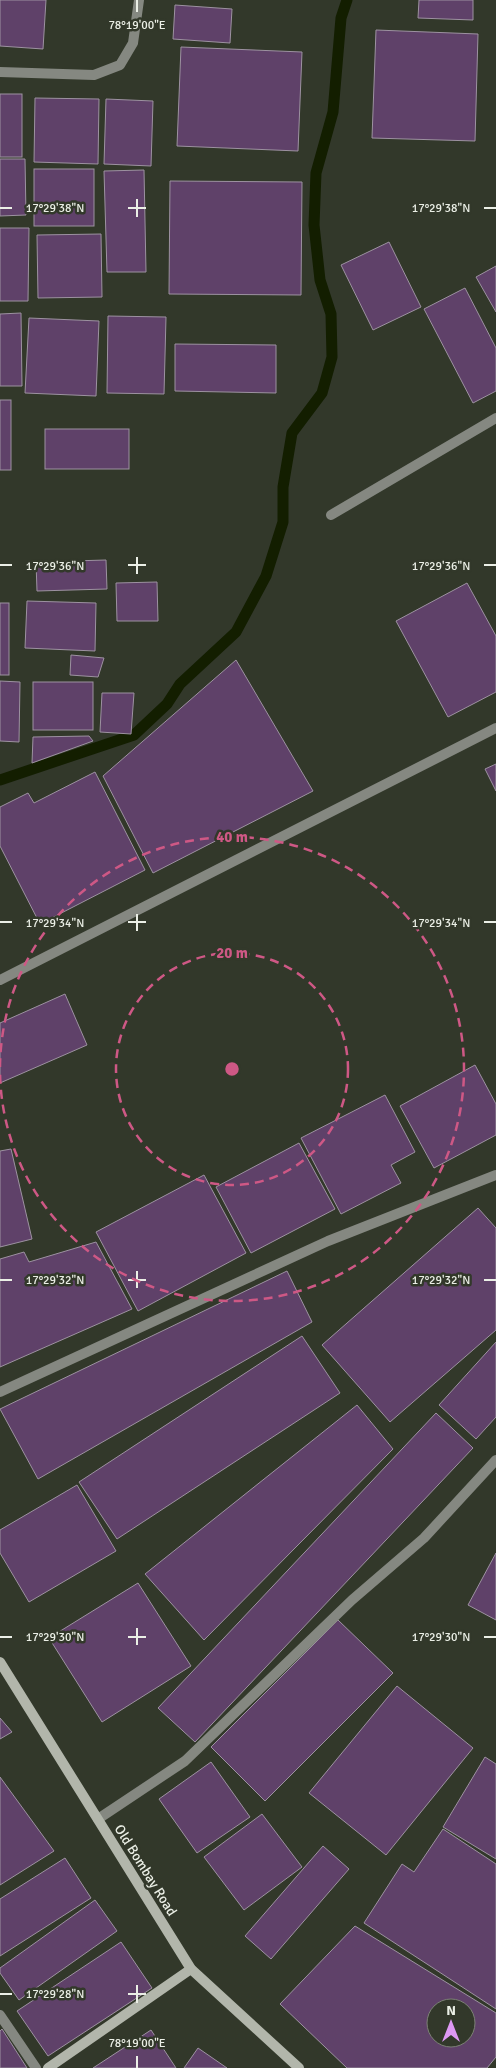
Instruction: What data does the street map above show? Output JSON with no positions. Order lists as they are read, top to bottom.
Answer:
{
  "streets": {
    "main road": ["Old Bombay Road"]
  },
  "north": "top",
  "coordinates": [
    "78°19'00\"E",
    "17°29'38\"N",
    "17°29'36\"N",
    "17°29'34\"N",
    "17°29'32\"N",
    "17°29'30\"N",
    "17°29'28\"N"
  ],
  "rings": ["40 m", "20 m"]
}
